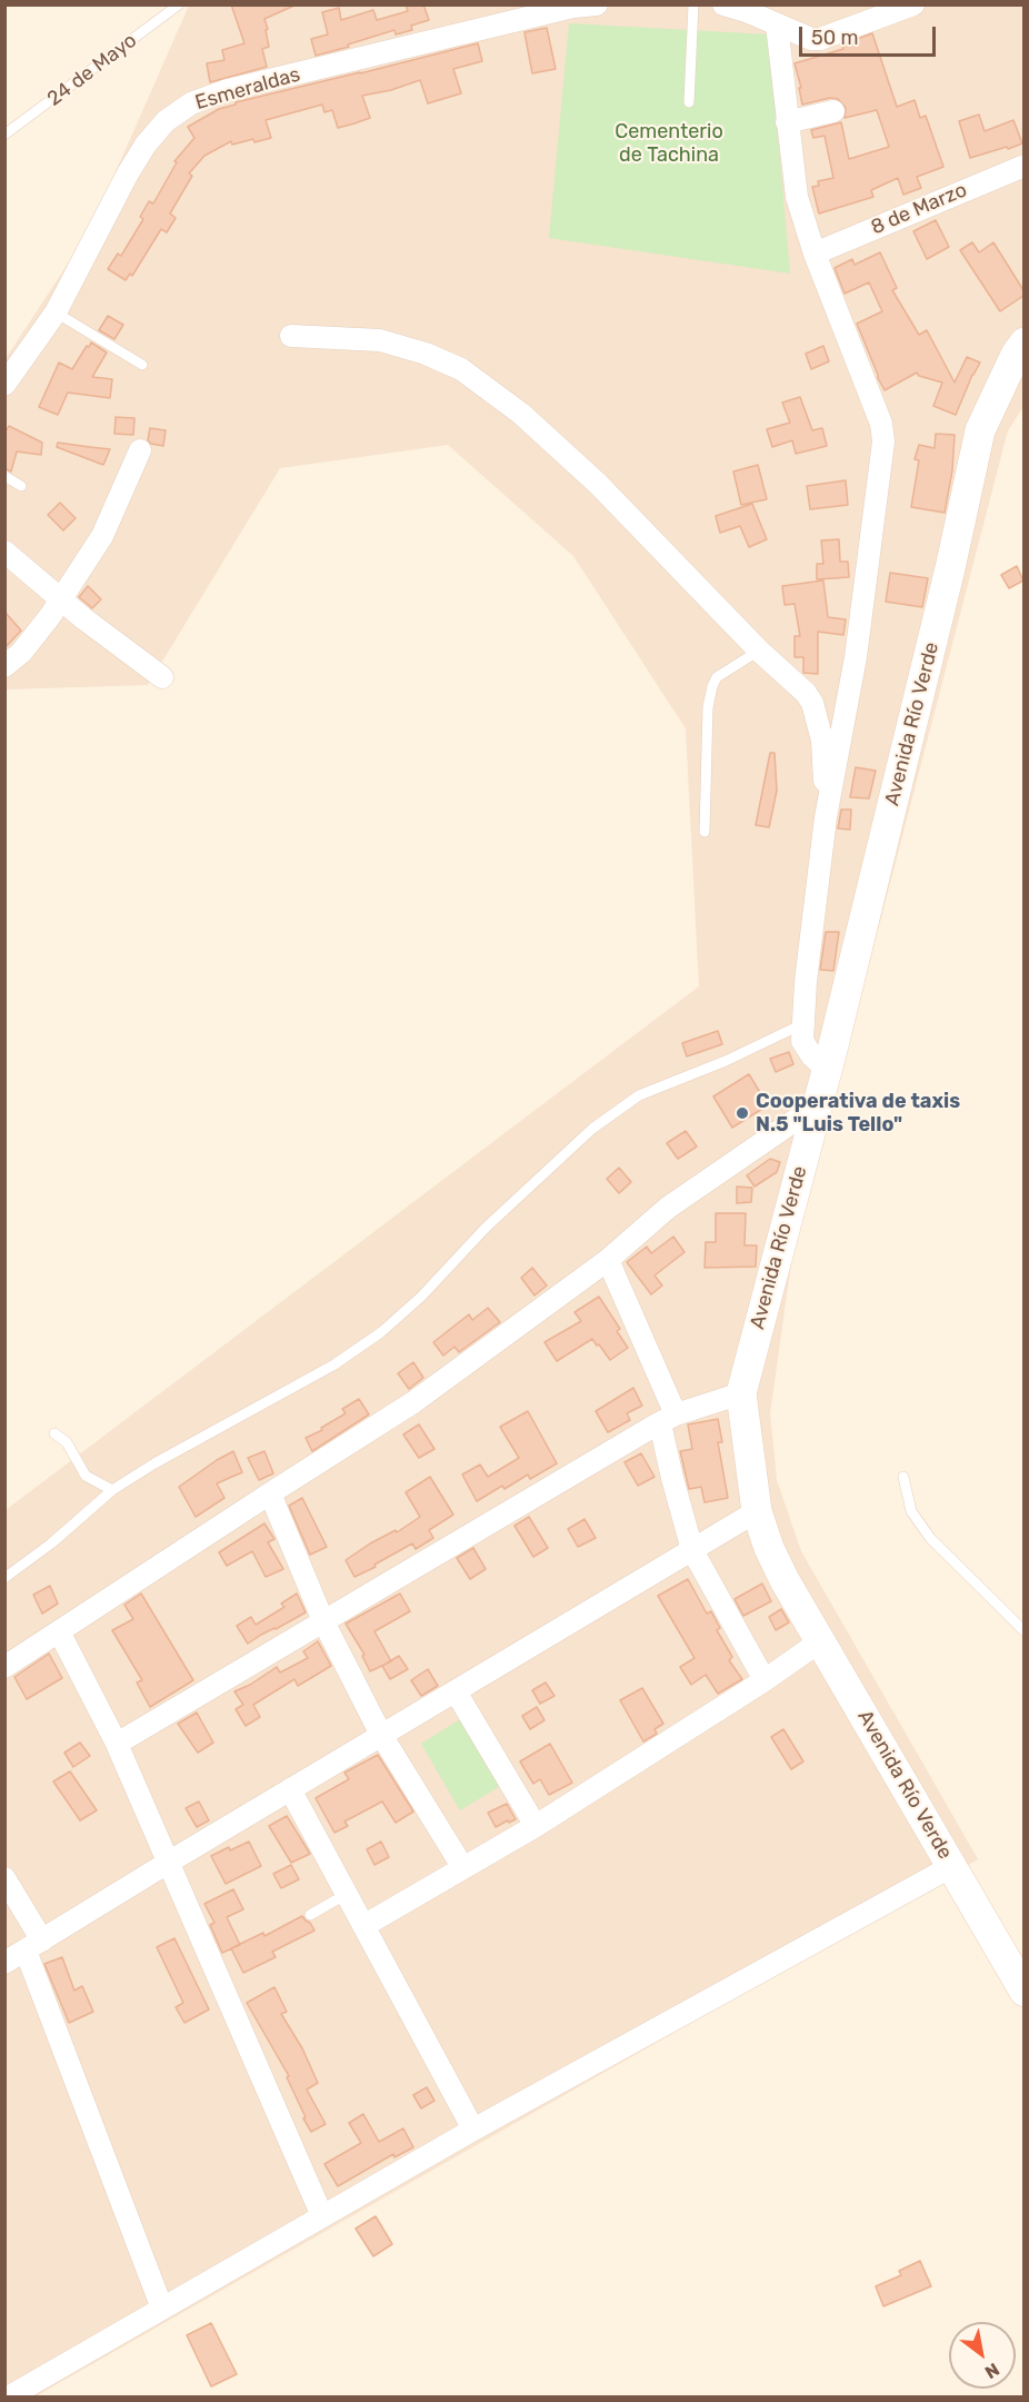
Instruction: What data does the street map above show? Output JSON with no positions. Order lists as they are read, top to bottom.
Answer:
{
  "streets": {
    "main road": ["Avenida Río Verde"],
    "street": ["Esmeraldas", "8 de Marzo"],
    "lane": ["24 de Mayo"]
  },
  "parks": ["Cementerio de Tachina"],
  "places": ["Cooperativa de taxis N.5 \"Luis Tello\""],
  "scale_bar": "50 m",
  "north": "bottom right"
}
